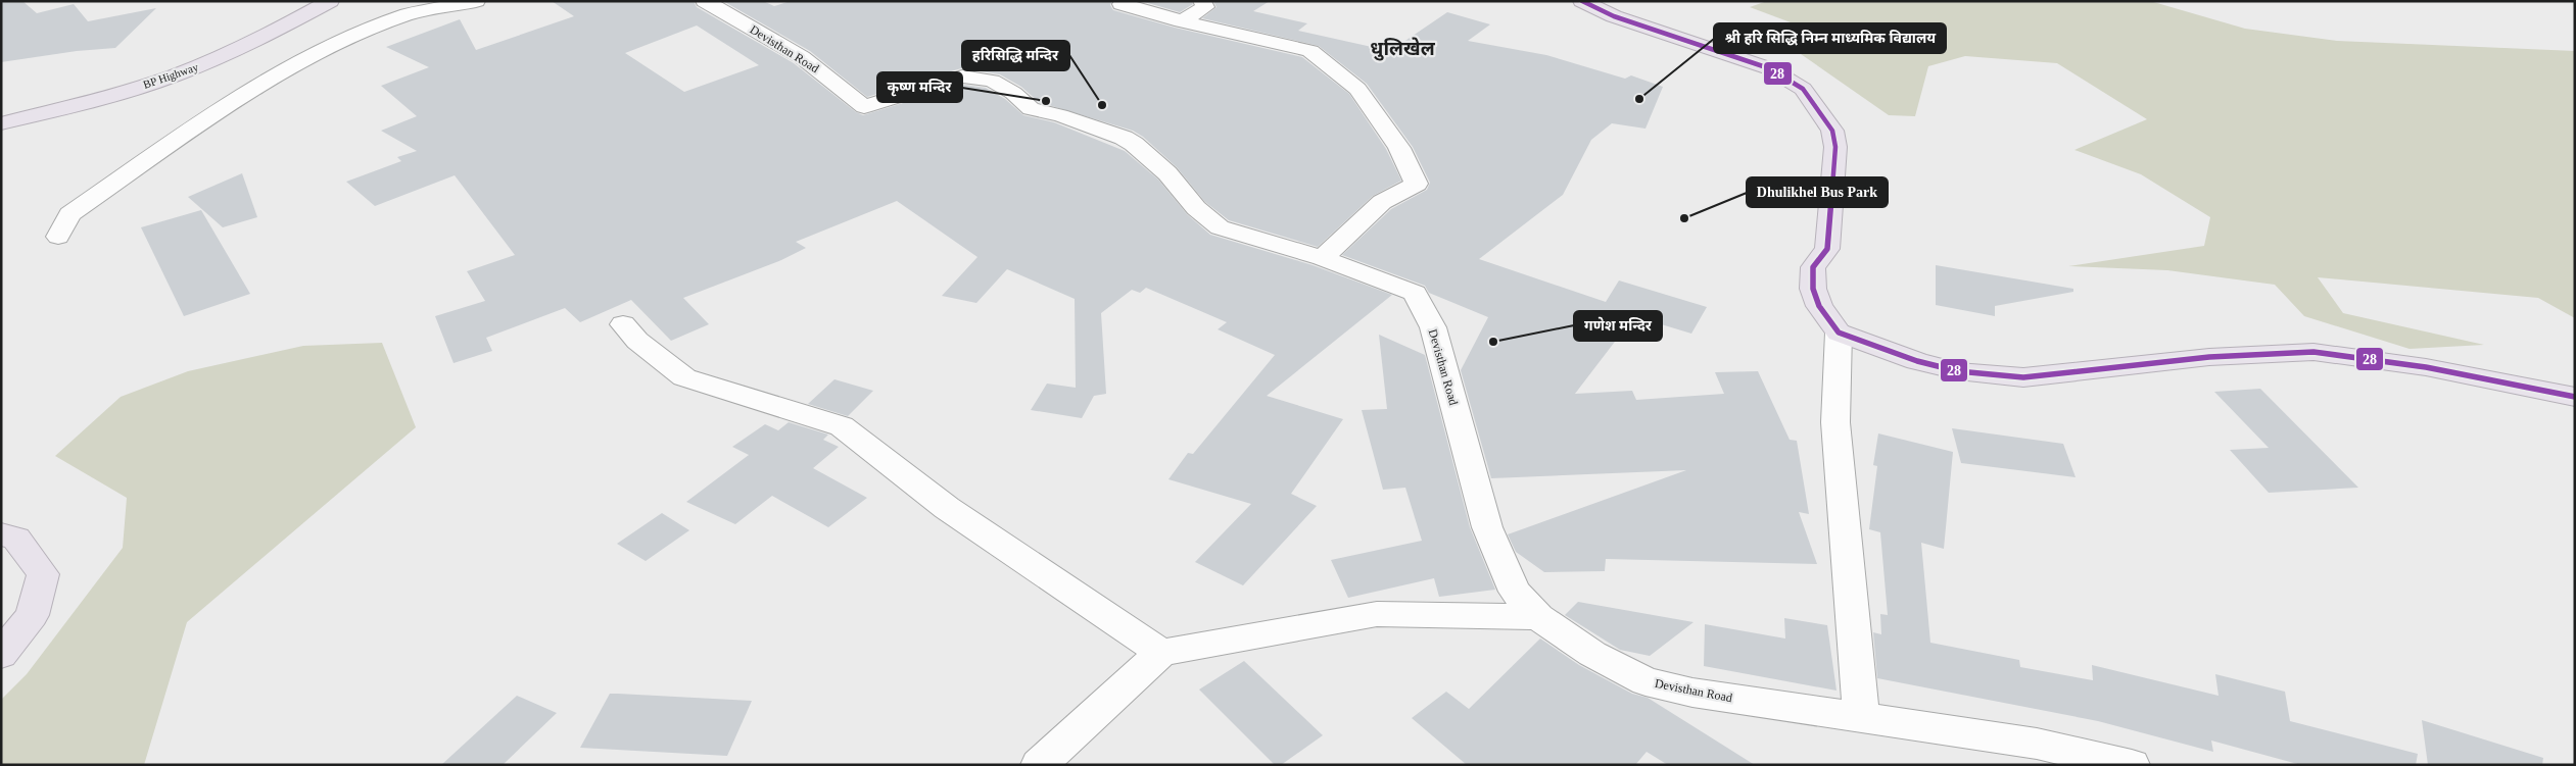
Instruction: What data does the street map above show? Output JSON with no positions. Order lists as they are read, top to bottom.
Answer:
{
  "streets": {
    "highway": ["BP Highway"],
    "street": ["Devisthan Road"]
  },
  "districts": ["धुलिखेल"],
  "places": [
    "श्री हरि सिद्धि निम्न माध्यमिक विद्यालय",
    "कृष्ण मन्दिर",
    "हरिसिद्धि मन्दिर",
    "Dhulikhel Bus Park",
    "गणेश मन्दिर"
  ],
  "lines": ["transit line 28"]
}
